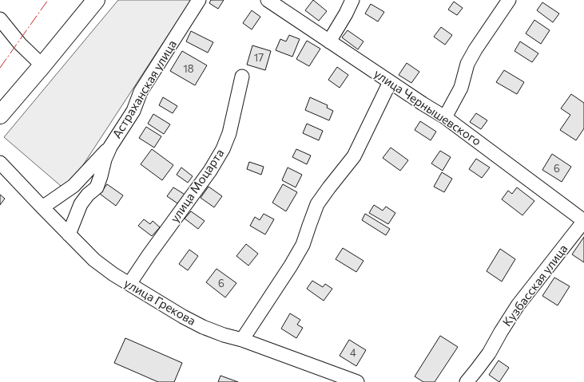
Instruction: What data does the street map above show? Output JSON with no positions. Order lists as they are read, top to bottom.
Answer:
{
  "streets": {
    "street": [
      "Астраханская улица",
      "улица Чернышевского",
      "улица Моцарта",
      "Кузбасская улица",
      "улица Грекова"
    ]
  },
  "crossings": [
    ["Астраханская улица", "улица Грекова"],
    ["улица Чернышевского", "Кузбасская улица"],
    ["улица Моцарта", "улица Грекова"]
  ],
  "house_numbers": [
    "17",
    "18",
    "6",
    "6",
    "4"
  ]
}
